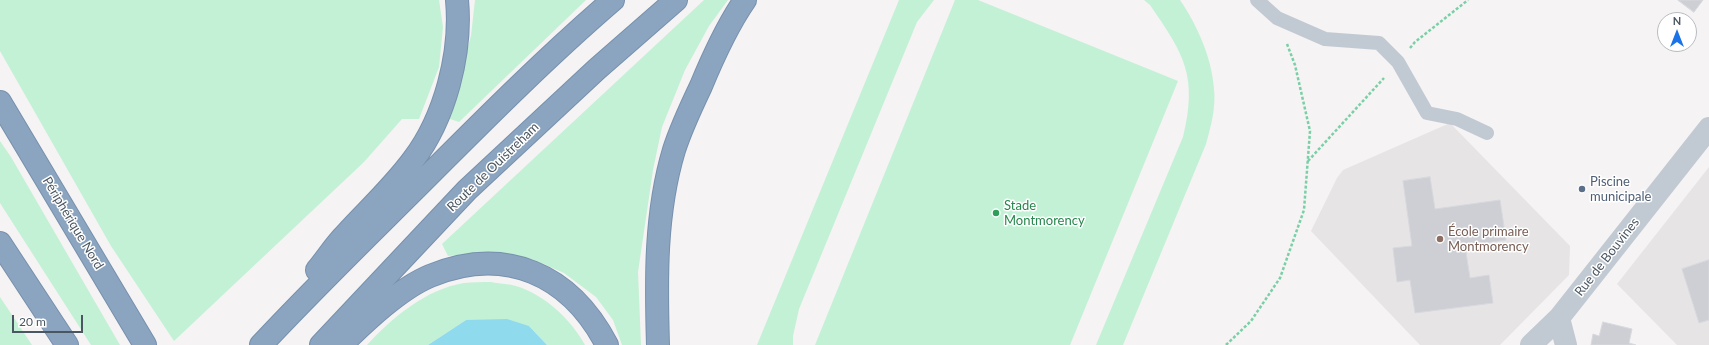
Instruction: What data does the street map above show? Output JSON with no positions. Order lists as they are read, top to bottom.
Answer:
{
  "streets": {
    "highway": ["Route de Ouistreham", "Périphérique Nord"],
    "street": ["Rue de Bouvines"]
  },
  "places": ["Piscine municipale", "Stade Montmorency", "École primaire Montmorency"],
  "scale_bar": "20 m",
  "north": "top"
}
